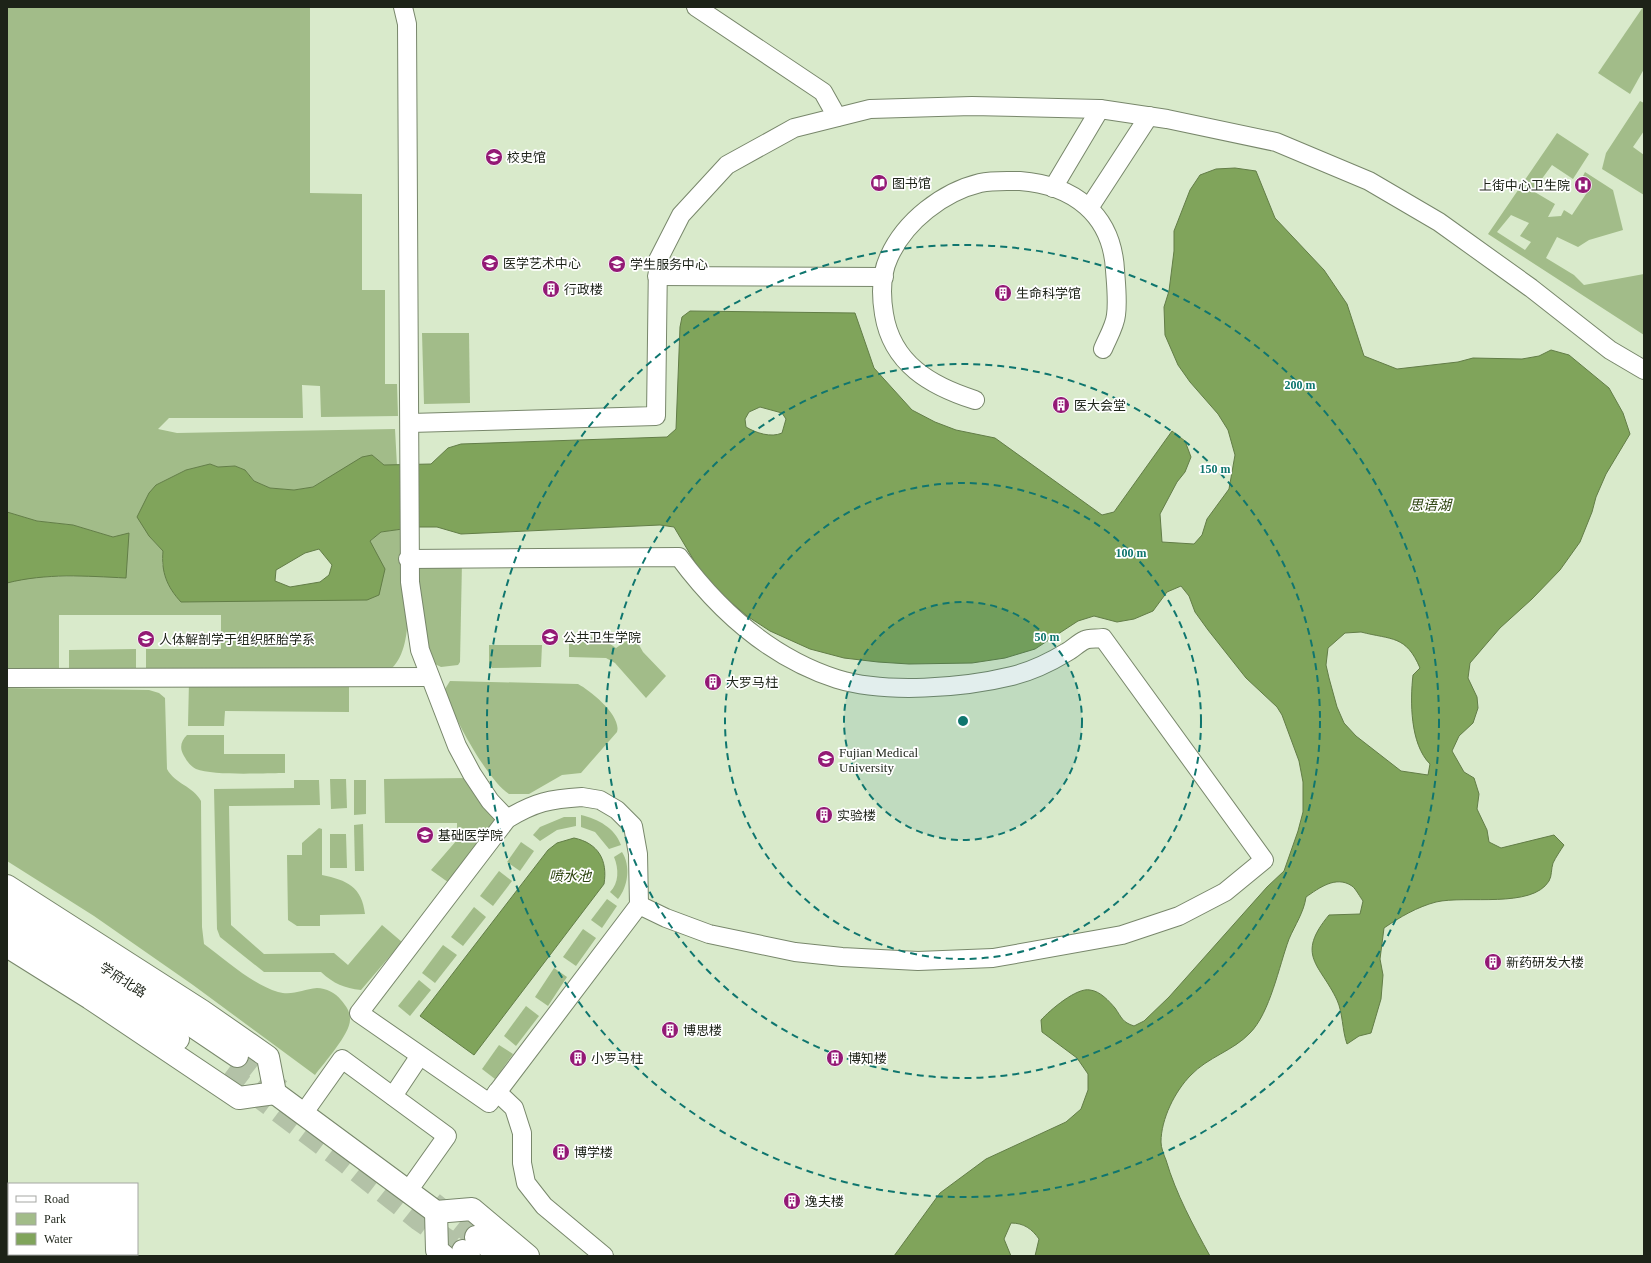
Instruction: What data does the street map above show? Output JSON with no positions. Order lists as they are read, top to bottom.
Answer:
{
  "streets": {
    "main road": ["学府北路"]
  },
  "water": ["思语湖", "喷水池"],
  "places": {
    "school or university": [
      "校史馆",
      "医学艺术中心",
      "学生服务中心",
      "公共卫生学院",
      "人体解剖学于组织胚胎学系",
      "Fujian Medical University",
      "基础医学院"
    ],
    "library": ["图书馆"],
    "hospital": ["上街中心卫生院"],
    "building": [
      "行政楼",
      "生命科学馆",
      "医大会堂",
      "大罗马柱",
      "实验楼",
      "新药研发大楼",
      "博思楼",
      "小罗马柱",
      "博知楼",
      "博学楼",
      "逸夫楼"
    ]
  },
  "legend": ["Road", "Park", "Water"],
  "rings": [
    "200 m",
    "150 m",
    "100 m",
    "50 m"
  ]
}
